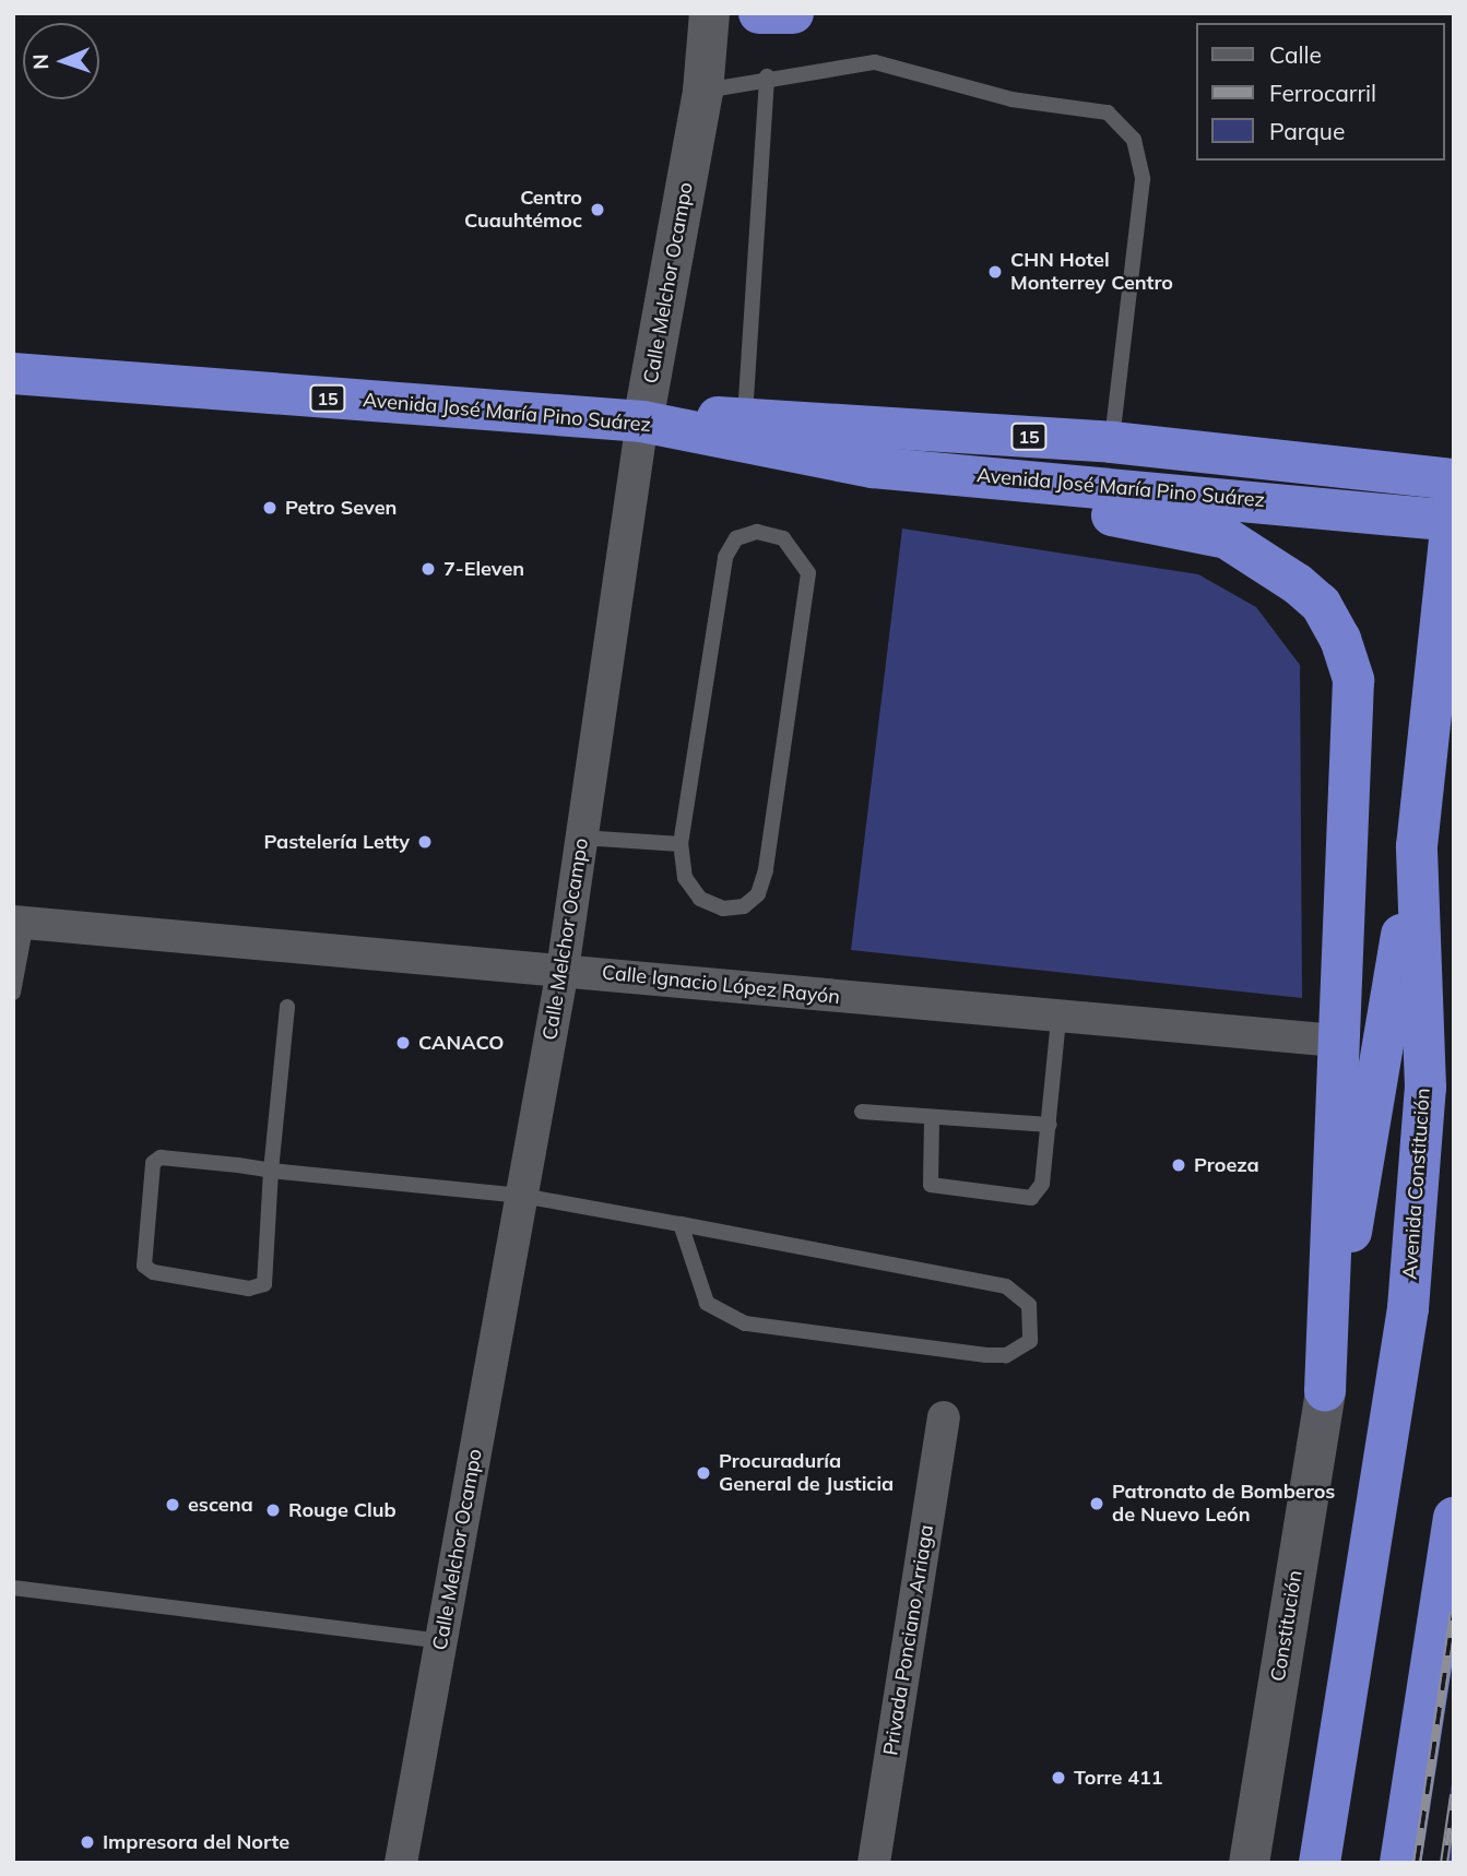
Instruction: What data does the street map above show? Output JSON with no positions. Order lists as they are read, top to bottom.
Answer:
{
  "streets": {
    "highway": ["15", "Avenida José María Pino Suárez", "Avenida Constitución"],
    "street": [
      "Calle Melchor Ocampo",
      "Calle Ignacio López Rayón",
      "Constitución",
      "Privada Ponciano Arriaga"
    ]
  },
  "crossings": [
    ["Calle Melchor Ocampo", "15"],
    ["Calle Melchor Ocampo", "Avenida José María Pino Suárez"],
    ["Calle Melchor Ocampo", "Calle Ignacio López Rayón"],
    ["15", "Avenida José María Pino Suárez"]
  ],
  "places": [
    "Centro Cuauhtémoc",
    "CHN Hotel Monterrey Centro",
    "Petro Seven",
    "7-Eleven",
    "Pastelería Letty",
    "CANACO",
    "Proeza",
    "Procuraduría General de Justicia",
    "Patronato de Bomberos de Nuevo León",
    "escena",
    "Rouge Club",
    "Torre 411",
    "Impresora del Norte"
  ],
  "legend": ["Calle", "Ferrocarril", "Parque"],
  "north": "left"
}
